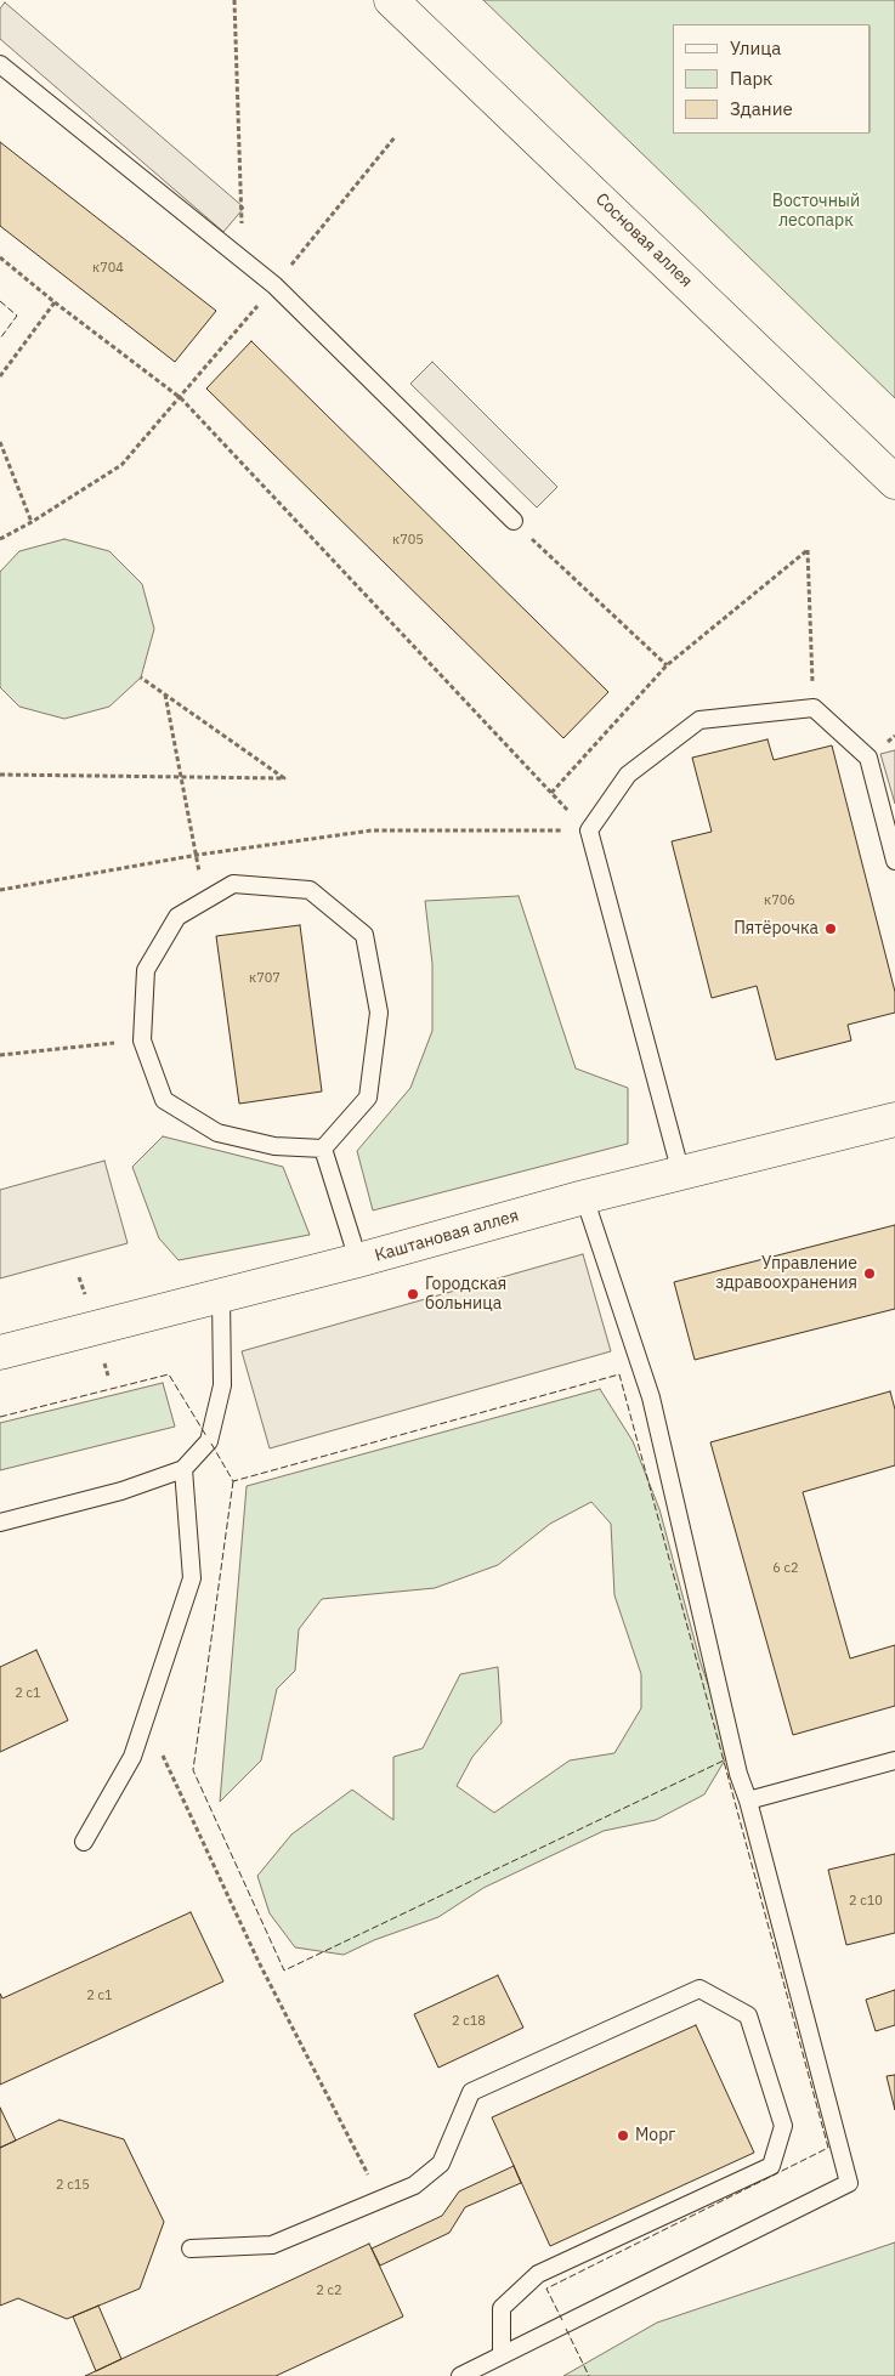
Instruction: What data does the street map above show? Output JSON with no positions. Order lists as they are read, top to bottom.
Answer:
{
  "streets": {
    "street": ["Сосновая аллея", "Каштановая аллея"]
  },
  "parks": ["Восточный лесопарк"],
  "places": [
    "Пятёрочка",
    "Управление здравоохранения",
    "Городская больница",
    "Морг"
  ],
  "house_numbers": [
    "к704",
    "к705",
    "к706",
    "к707",
    "6 с2",
    "2 с1",
    "2 с10",
    "2 с1",
    "2 с18",
    "2 с15",
    "2 с2"
  ],
  "legend": ["Улица", "Парк", "Здание"]
}
